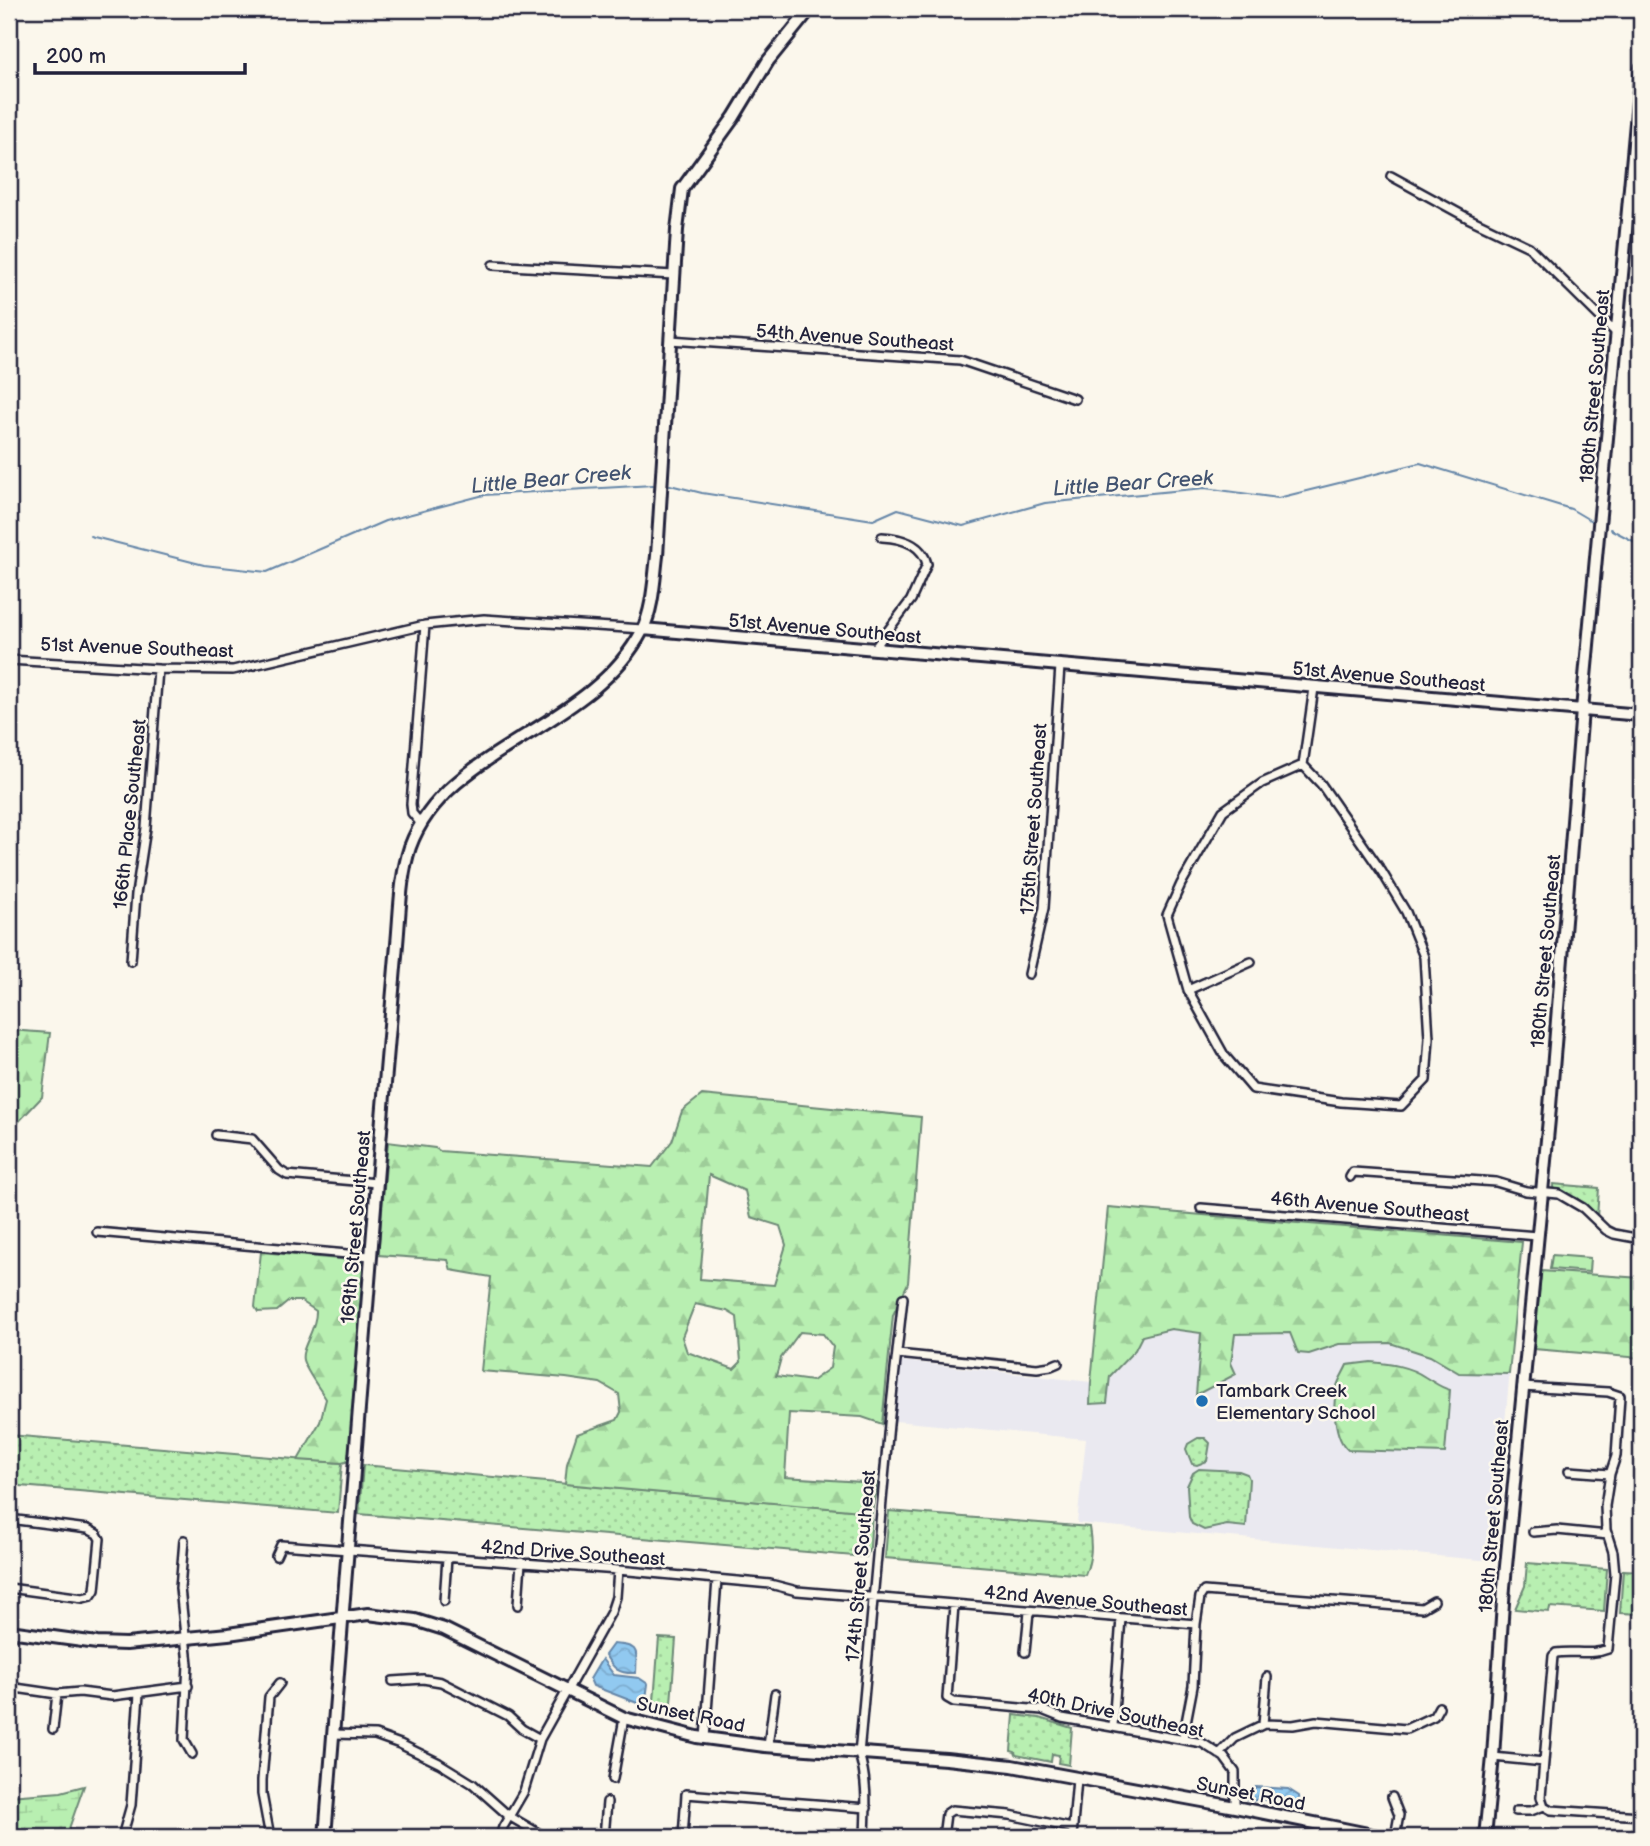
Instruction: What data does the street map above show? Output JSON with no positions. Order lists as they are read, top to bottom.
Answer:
{
  "streets": {
    "street": [
      "54th Avenue Southeast",
      "180th Street Southeast",
      "51st Avenue Southeast",
      "166th Place Southeast",
      "175th Street Southeast",
      "46th Avenue Southeast",
      "169th Street Southeast",
      "42nd Drive Southeast",
      "174th Street Southeast",
      "42nd Avenue Southeast",
      "40th Drive Southeast",
      "Sunset Road"
    ]
  },
  "crossings": [
    ["180th Street Southeast", "51st Avenue Southeast"],
    ["180th Street Southeast", "46th Avenue Southeast"],
    ["51st Avenue Southeast", "166th Place Southeast"],
    ["51st Avenue Southeast", "175th Street Southeast"],
    ["51st Avenue Southeast", "169th Street Southeast"],
    ["169th Street Southeast", "42nd Drive Southeast"],
    ["169th Street Southeast", "Sunset Road"],
    ["42nd Drive Southeast", "174th Street Southeast"],
    ["42nd Drive Southeast", "42nd Avenue Southeast"],
    ["174th Street Southeast", "42nd Avenue Southeast"],
    ["174th Street Southeast", "Sunset Road"],
    ["42nd Avenue Southeast", "40th Drive Southeast"],
    ["40th Drive Southeast", "Sunset Road"]
  ],
  "water": ["Little Bear Creek"],
  "places": ["Tambark Creek Elementary School"],
  "scale_bar": "200 m"
}
